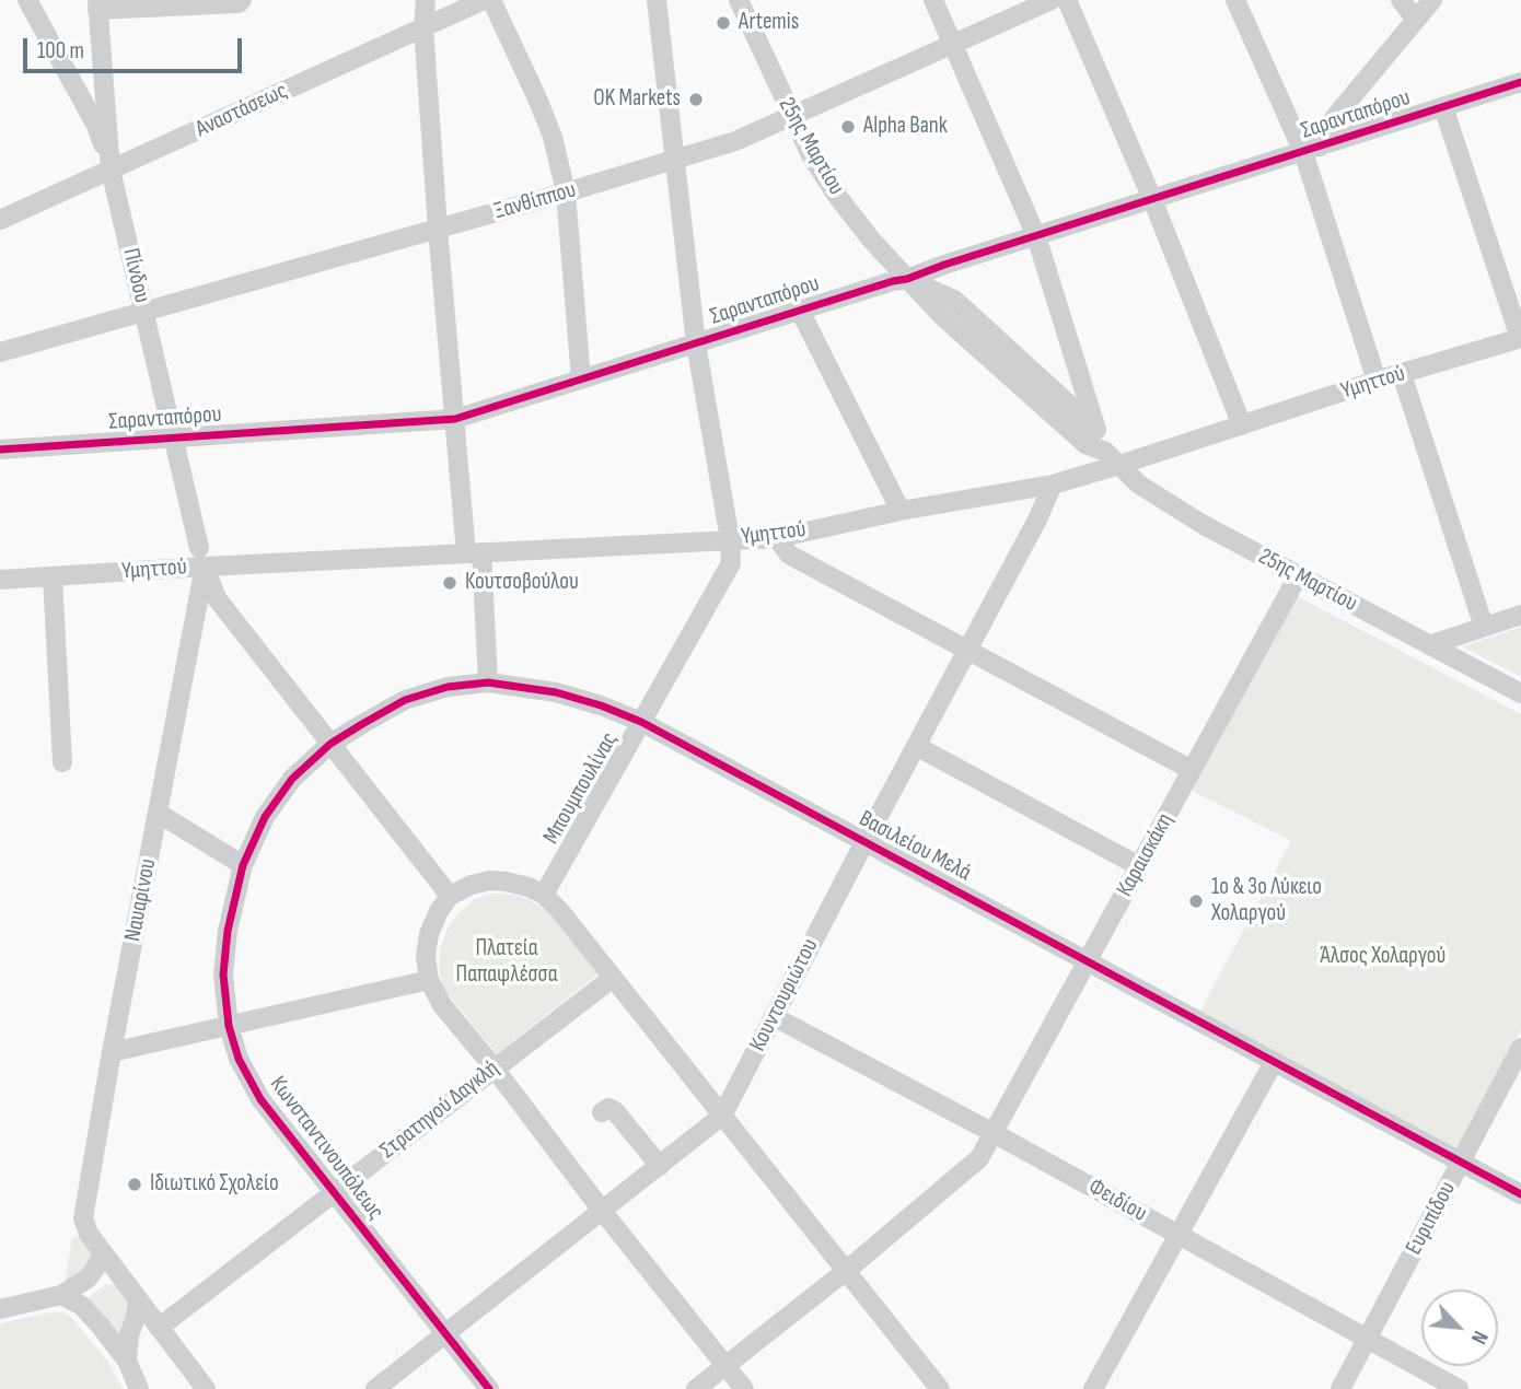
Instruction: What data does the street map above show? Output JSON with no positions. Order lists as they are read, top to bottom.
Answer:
{
  "streets": {
    "street": [
      "Αναστάσεως",
      "Σαρανταπόρου",
      "25ης Μαρτίου",
      "Ξανθίππου",
      "Πίνδου",
      "Υμηττού",
      "Μπουμπουλίνας",
      "Βασιλείου Μελά",
      "Καραισκάκη",
      "Ναυαρίνου",
      "Κουντουριώτου",
      "Στρατηγού Δαγκλή",
      "Κωνσταντινουπόλεως",
      "Φειδίου",
      "Ευριπίδου"
    ]
  },
  "crossings": [
    ["Αναστάσεως", "Πίνδου"],
    ["Σαρανταπόρου", "25ης Μαρτίου"],
    ["Σαρανταπόρου", "Πίνδου"],
    ["Σαρανταπόρου", "Μπουμπουλίνας"],
    ["25ης Μαρτίου", "Ξανθίππου"],
    ["25ης Μαρτίου", "Υμηττού"],
    ["25ης Μαρτίου", "Καραισκάκη"],
    ["Ξανθίππου", "Πίνδου"],
    ["Ξανθίππου", "Μπουμπουλίνας"],
    ["Πίνδου", "Υμηττού"],
    ["Πίνδου", "Μπουμπουλίνας"],
    ["Πίνδου", "Βασιλείου Μελά"],
    ["Πίνδου", "Ναυαρίνου"],
    ["Πίνδου", "Στρατηγού Δαγκλή"],
    ["Πίνδου", "Κωνσταντινουπόλεως"],
    ["Υμηττού", "Μπουμπουλίνας"],
    ["Υμηττού", "Ναυαρίνου"],
    ["Υμηττού", "Κουντουριώτου"],
    ["Μπουμπουλίνας", "Βασιλείου Μελά"],
    ["Μπουμπουλίνας", "Στρατηγού Δαγκλή"],
    ["Βασιλείου Μελά", "Καραισκάκη"],
    ["Βασιλείου Μελά", "Κουντουριώτου"],
    ["Βασιλείου Μελά", "Κωνσταντινουπόλεως"],
    ["Βασιλείου Μελά", "Ευριπίδου"],
    ["Καραισκάκη", "Φειδίου"],
    ["Κουντουριώτου", "Κωνσταντινουπόλεως"],
    ["Κουντουριώτου", "Φειδίου"],
    ["Στρατηγού Δαγκλή", "Κωνσταντινουπόλεως"],
    ["Φειδίου", "Ευριπίδου"]
  ],
  "parks": ["Πλατεία Παπαφλέσσα", "Άλσος Χολαργού"],
  "places": [
    "Artemis",
    "OK Markets",
    "Alpha Bank",
    "Κουτσοβούλου",
    "1ο & 3ο Λύκειο Χολαργού",
    "Ιδιωτικό Σχολείο"
  ],
  "scale_bar": "100 m",
  "north": "bottom right"
}
